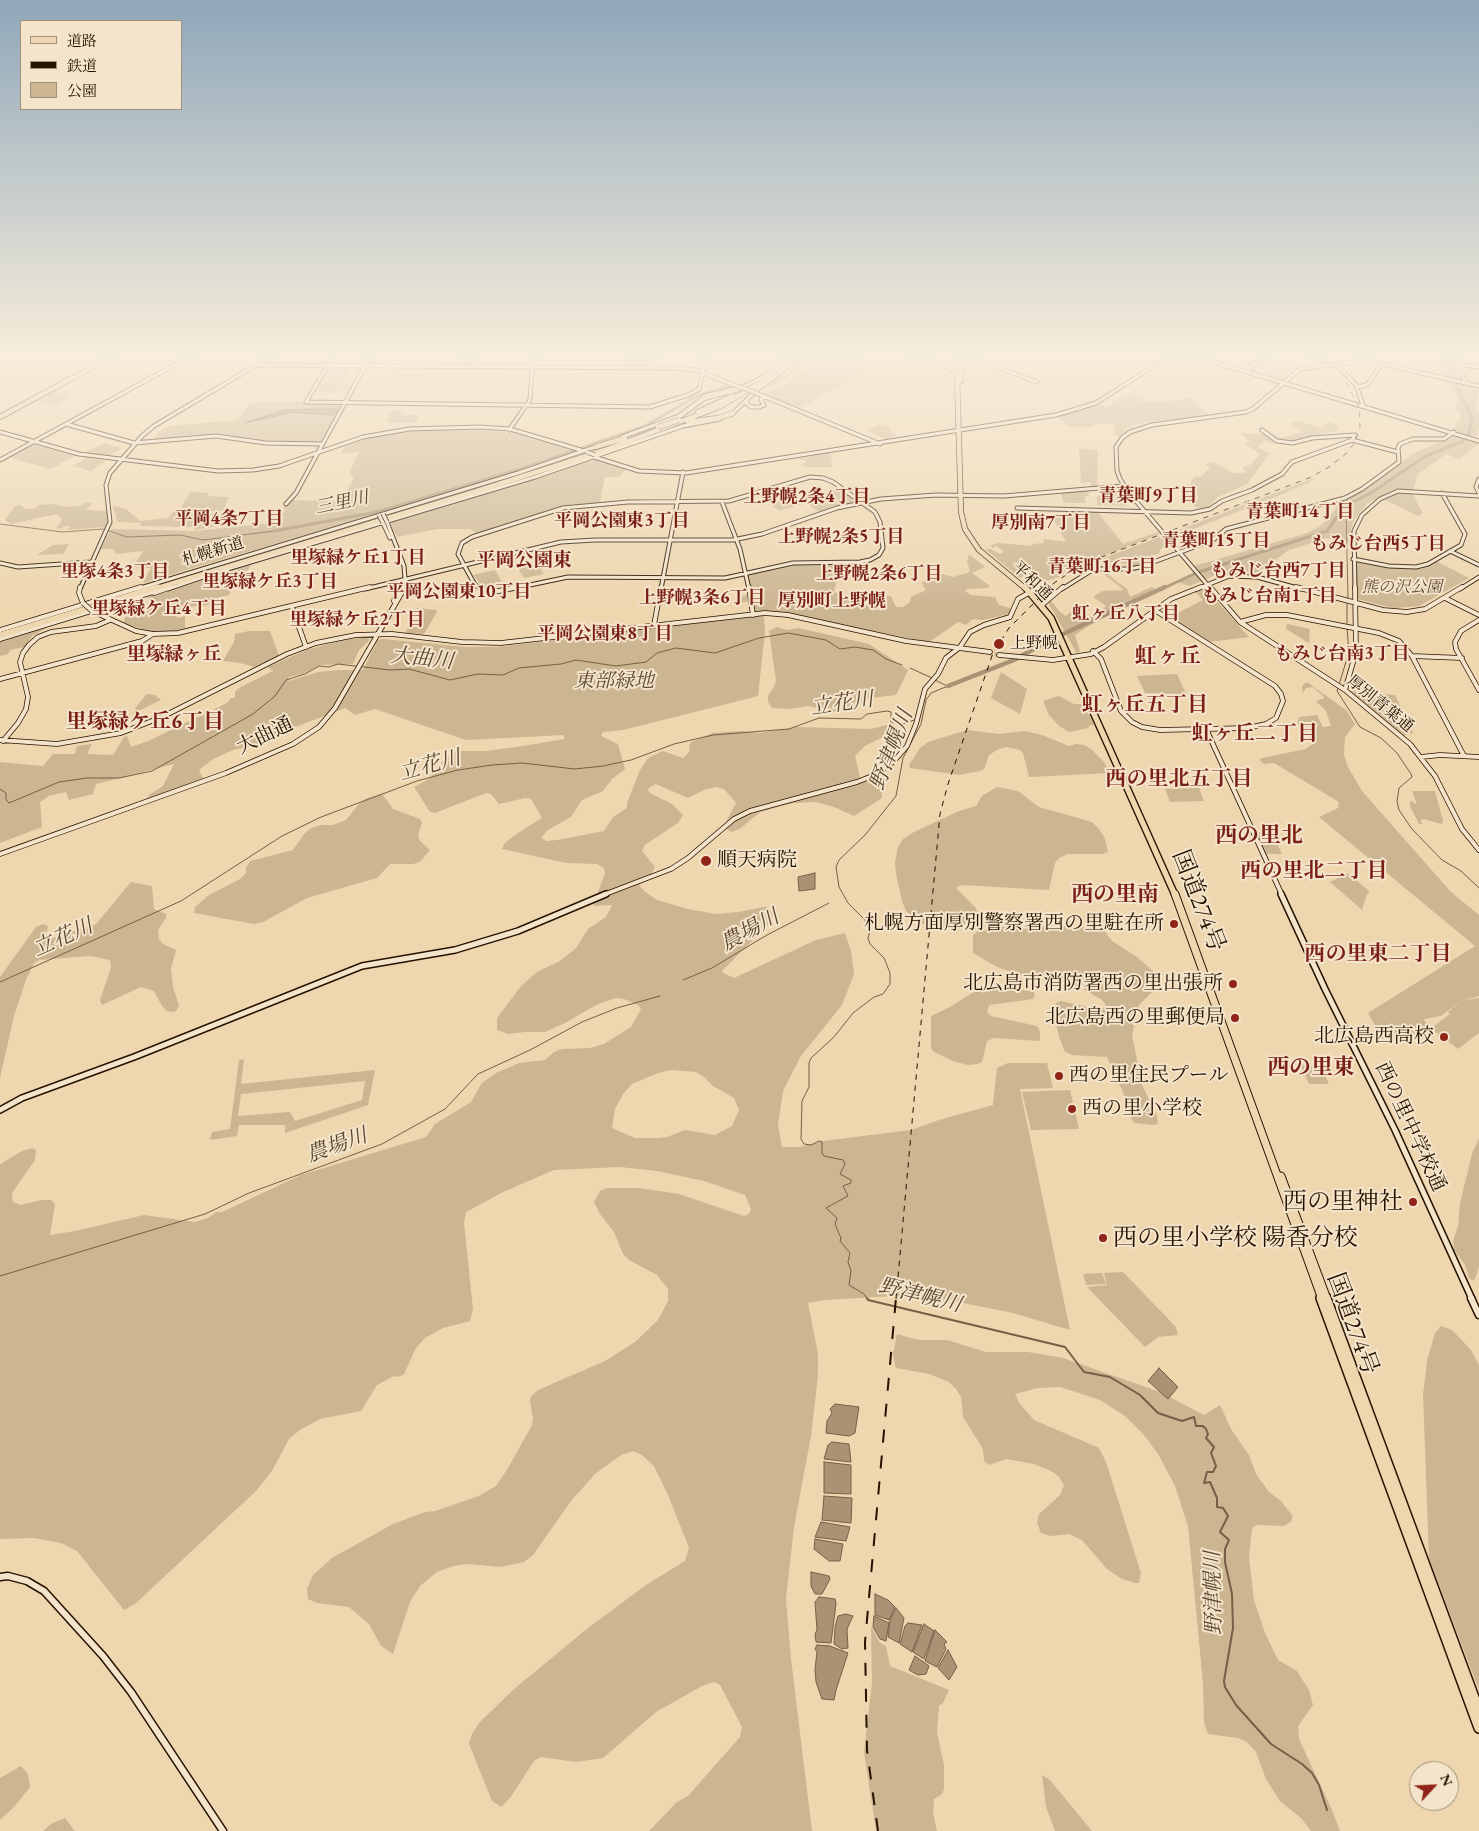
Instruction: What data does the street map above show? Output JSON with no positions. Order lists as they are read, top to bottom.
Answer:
{
  "streets": {
    "highway": ["平和通", "国道274号"],
    "street": [
      "札幌新道",
      "厚別青葉通",
      "大曲通",
      "西の里中学校通"
    ]
  },
  "crossings": [
    ["平和通", "国道274号"]
  ],
  "districts": [
    "青葉町9丁目",
    "上野幌2条4丁目",
    "青葉町14丁目",
    "平岡4条7丁目",
    "平岡公園東3丁目",
    "厚別南7丁目",
    "上野幌2条5丁目",
    "青葉町15丁目",
    "もみじ台西5丁目",
    "里塚緑ケ丘1丁目",
    "平岡公園東",
    "青葉町16丁目",
    "もみじ台西7丁目",
    "里塚4条3丁目",
    "上野幌2条6丁目",
    "里塚緑ケ丘3丁目",
    "平岡公園東10丁目",
    "もみじ台南1丁目",
    "上野幌3条6丁目",
    "厚別町上野幌",
    "里塚緑ケ丘4丁目",
    "虹ヶ丘八丁目",
    "里塚緑ケ丘2丁目",
    "平岡公園東8丁目",
    "もみじ台南3丁目",
    "里塚緑ヶ丘",
    "虹ヶ丘",
    "虹ヶ丘五丁目",
    "里塚緑ケ丘6丁目",
    "虹ヶ丘二丁目",
    "西の里北五丁目",
    "西の里北",
    "西の里北二丁目",
    "西の里南",
    "西の里東二丁目",
    "西の里東"
  ],
  "water": [
    "三里川",
    "大曲川",
    "立花川",
    "野津幌川",
    "農場川"
  ],
  "parks": ["熊の沢公園", "東部緑地"],
  "places": [
    "上野幌",
    "順天病院",
    "札幌方面厚別警察署西の里駐在所",
    "北広島市消防署西の里出張所",
    "北広島西の里郵便局",
    "北広島西高校",
    "西の里住民プール",
    "西の里小学校",
    "西の里神社",
    "西の里小学校 陽香分校"
  ],
  "legend": ["道路", "鉄道", "公園"],
  "north": "top right"
}
